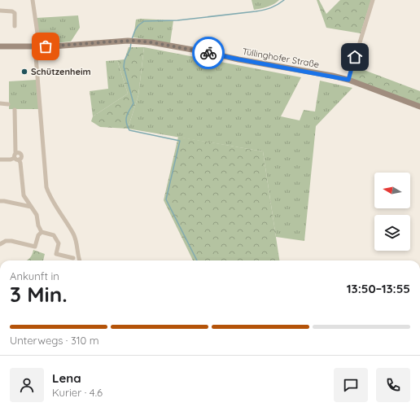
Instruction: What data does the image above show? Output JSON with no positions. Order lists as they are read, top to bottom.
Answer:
{
  "streets": {
    "main road": ["Tüllinghofer Straße"]
  },
  "places": ["Schützenheim"],
  "north": "left",
  "page": {
    "heading": ["3 Min.", "Ankunft in", "13:50–13:55"],
    "panel": ["Lena", "Kurier · 4.6"],
    "bar": "Unterwegs · 310 m"
  }
}
